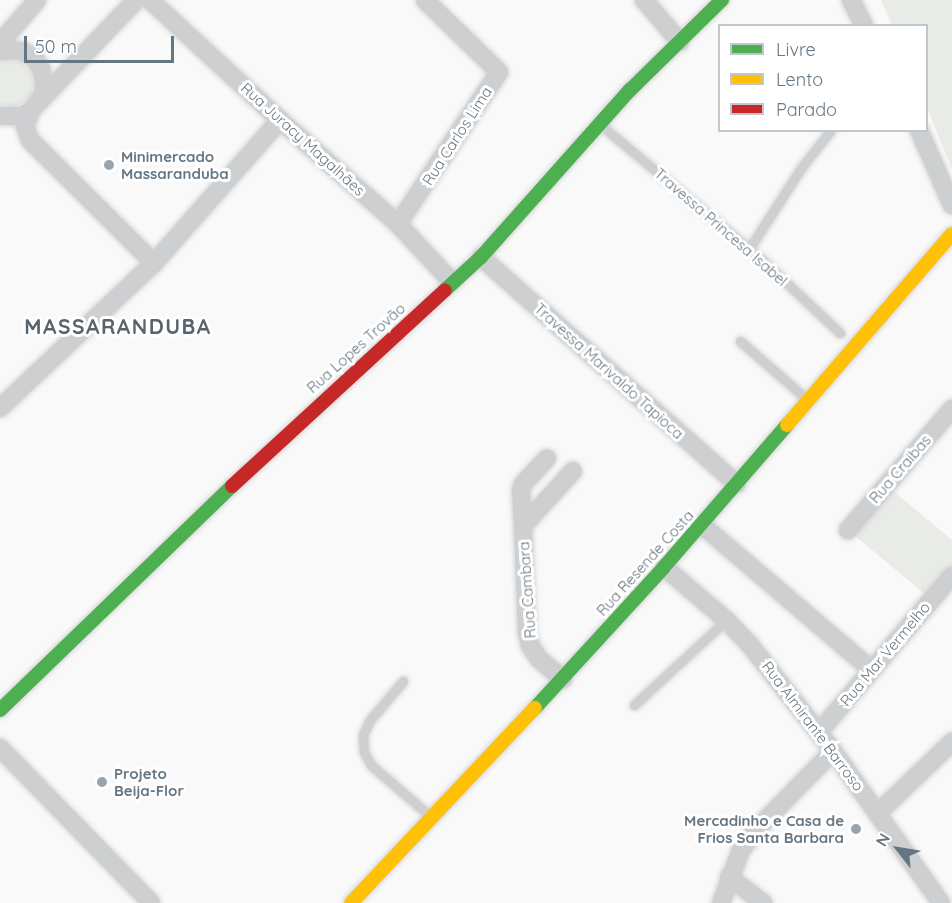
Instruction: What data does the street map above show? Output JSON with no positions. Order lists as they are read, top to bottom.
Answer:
{
  "streets": {
    "street": [
      "Rua Carlos Lima",
      "Rua Juracy Magalhães",
      "Rua Lopes Trovão",
      "Travessa Marivaldo Tapioca",
      "Rua Craibas",
      "Rua Resende Costa",
      "Rua Cambara",
      "Rua Mar Vermelho",
      "Rua Almirante Barroso"
    ],
    "lane": ["Travessa Princesa Isabel"]
  },
  "crossings": [
    ["Rua Carlos Lima", "Rua Juracy Magalhães"],
    ["Rua Juracy Magalhães", "Rua Lopes Trovão"],
    ["Travessa Princesa Isabel", "Rua Lopes Trovão"],
    ["Rua Lopes Trovão", "Travessa Marivaldo Tapioca"],
    ["Travessa Marivaldo Tapioca", "Rua Resende Costa"],
    ["Rua Resende Costa", "Rua Cambara"],
    ["Rua Resende Costa", "Rua Almirante Barroso"],
    ["Rua Mar Vermelho", "Rua Almirante Barroso"]
  ],
  "districts": ["MASSARANDUBA"],
  "places": ["Minimercado Massaranduba", "Projeto Beija-Flor", "Mercadinho e Casa de Frios Santa Barbara"],
  "legend": ["Livre", "Lento", "Parado"],
  "scale_bar": "50 m",
  "north": "top left"
}
